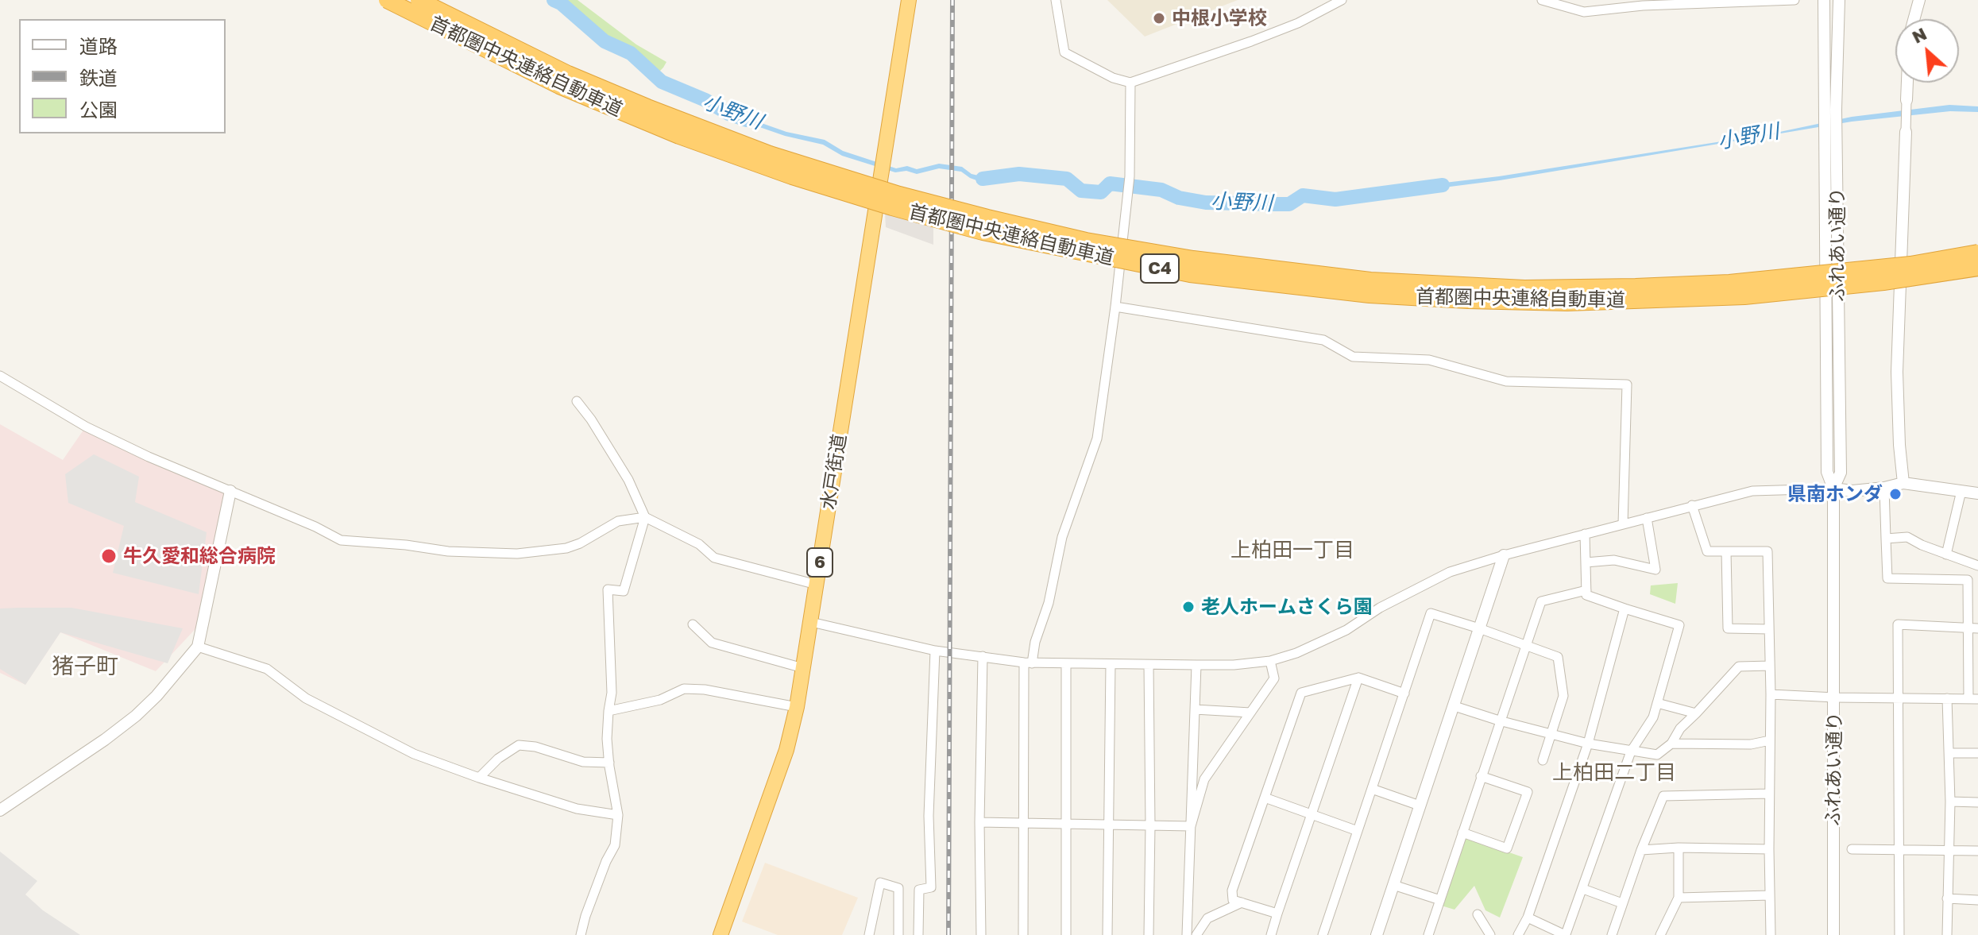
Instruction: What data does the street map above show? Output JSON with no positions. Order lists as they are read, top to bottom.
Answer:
{
  "streets": {
    "highway": [
      "首都圏中央連絡自動車道",
      "C4",
      "水戸街道",
      "6"
    ],
    "street": ["ふれあい通り"]
  },
  "districts": ["上柏田一丁目", "猪子町", "上柏田二丁目"],
  "water": ["小野川"],
  "places": [
    "中根小学校",
    "県南ホンダ",
    "牛久愛和総合病院",
    "老人ホームさくら園"
  ],
  "legend": ["道路", "鉄道", "公園"],
  "north": "top left"
}
